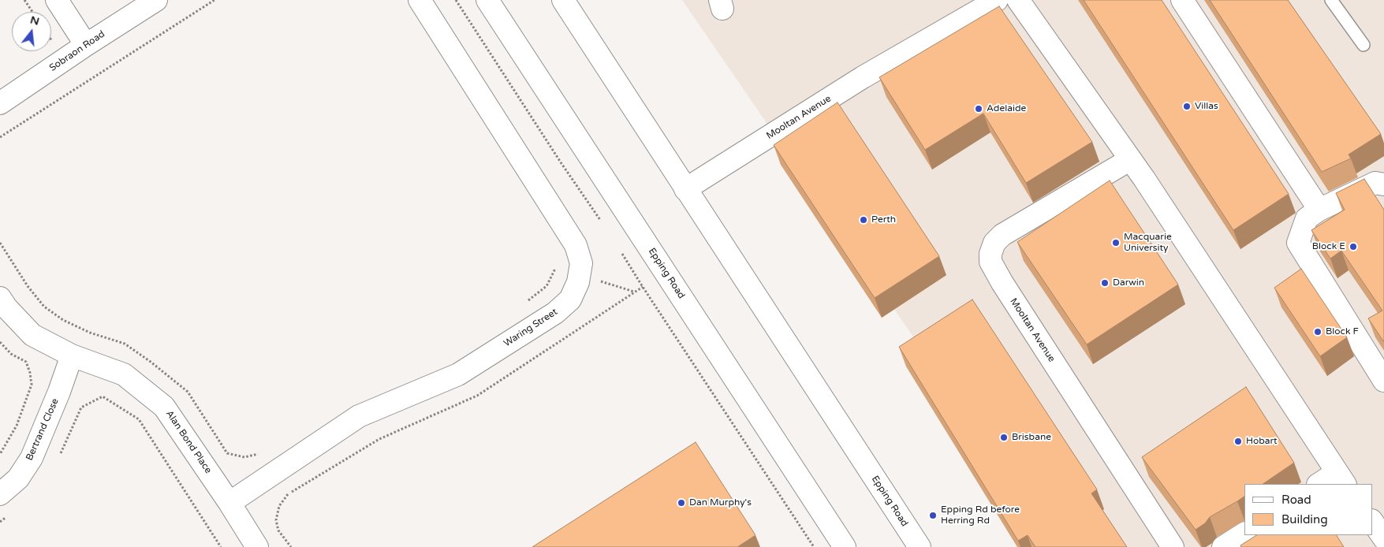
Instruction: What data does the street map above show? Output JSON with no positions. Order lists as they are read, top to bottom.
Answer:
{
  "streets": {
    "street": [
      "Sobraon Road",
      "Mooltan Avenue",
      "Epping Road",
      "Waring Street",
      "Bertrand Close",
      "Alan Bond Place"
    ]
  },
  "crossings": [
    ["Mooltan Avenue", "Epping Road"],
    ["Waring Street", "Alan Bond Place"],
    ["Bertrand Close", "Alan Bond Place"]
  ],
  "places": [
    "Villas",
    "Adelaide",
    "Perth",
    "Macquarie University",
    "Block E",
    "Darwin",
    "Block F",
    "Brisbane",
    "Hobart",
    "Dan Murphy's",
    "Epping Rd before Herring Rd"
  ],
  "legend": ["Road", "Building"],
  "north": "top"
}
